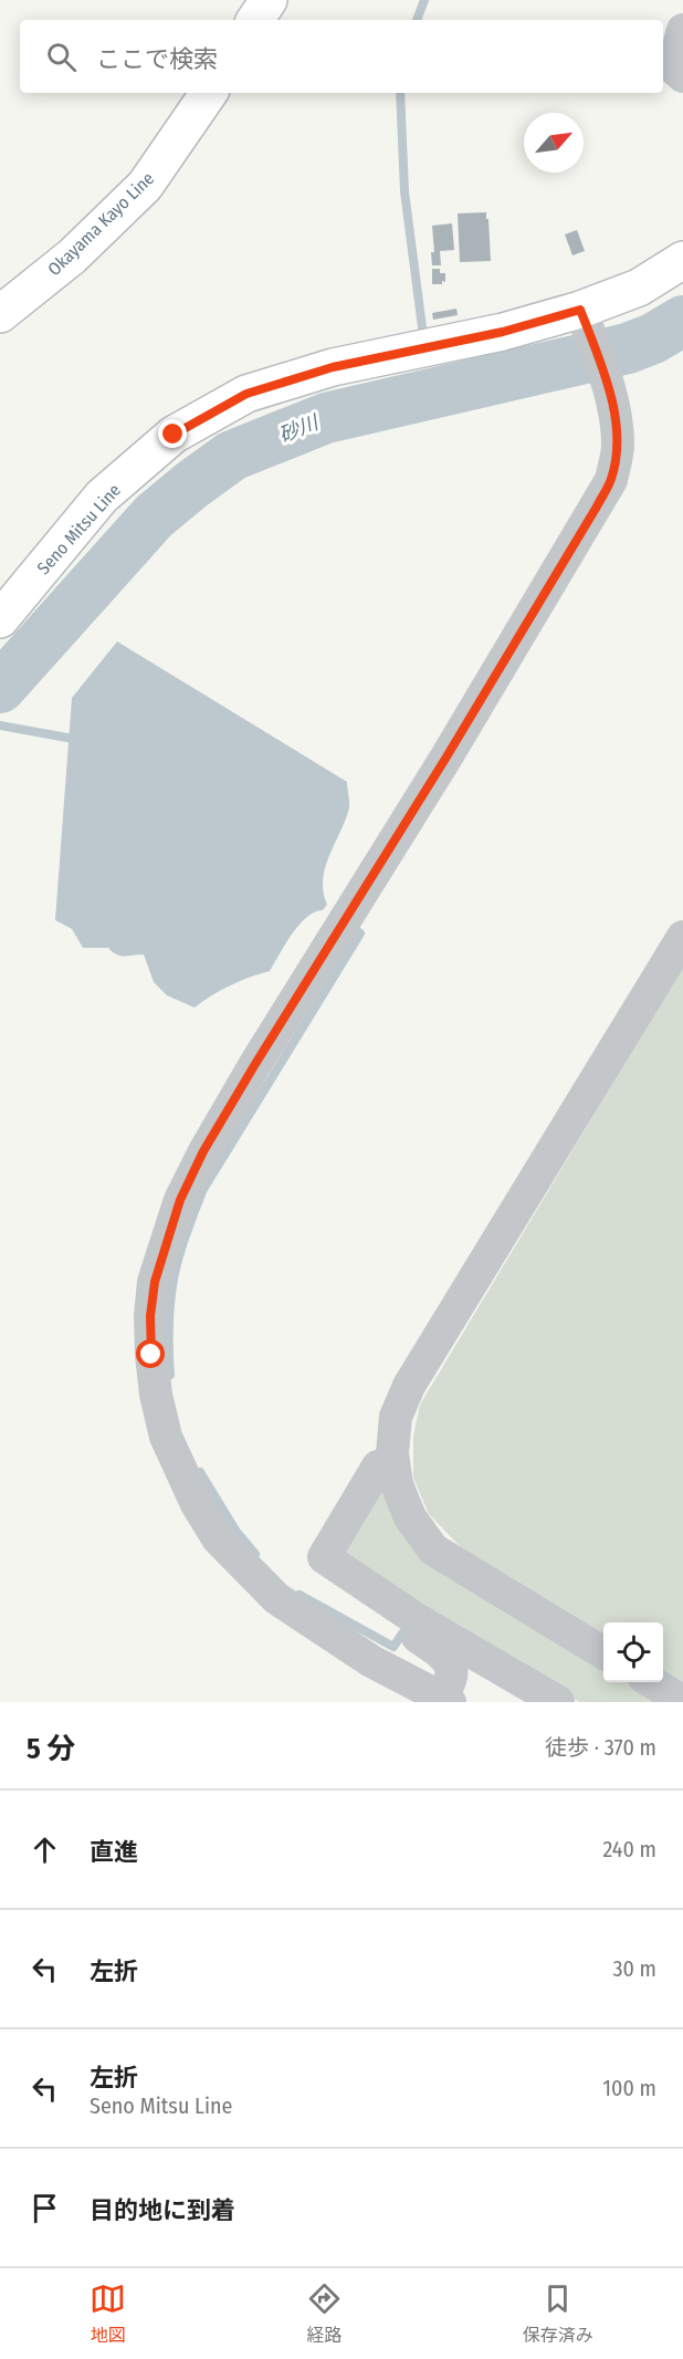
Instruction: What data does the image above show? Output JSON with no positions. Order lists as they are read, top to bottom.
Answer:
{
  "streets": {
    "main road": ["Okayama Kayo Line", "Seno Mitsu Line"]
  },
  "water": ["砂川"],
  "north": "top right",
  "page": {
    "search": "ここで検索",
    "heading": ["5 分", "徒歩 · 370 m"],
    "list": [
      ["直進", "240 m"],
      ["左折", "30 m"],
      ["左折", "Seno Mitsu Line", "100 m"],
      "目的地に到着"
    ],
    "nav": ["地図", "経路", "保存済み"]
  }
}
